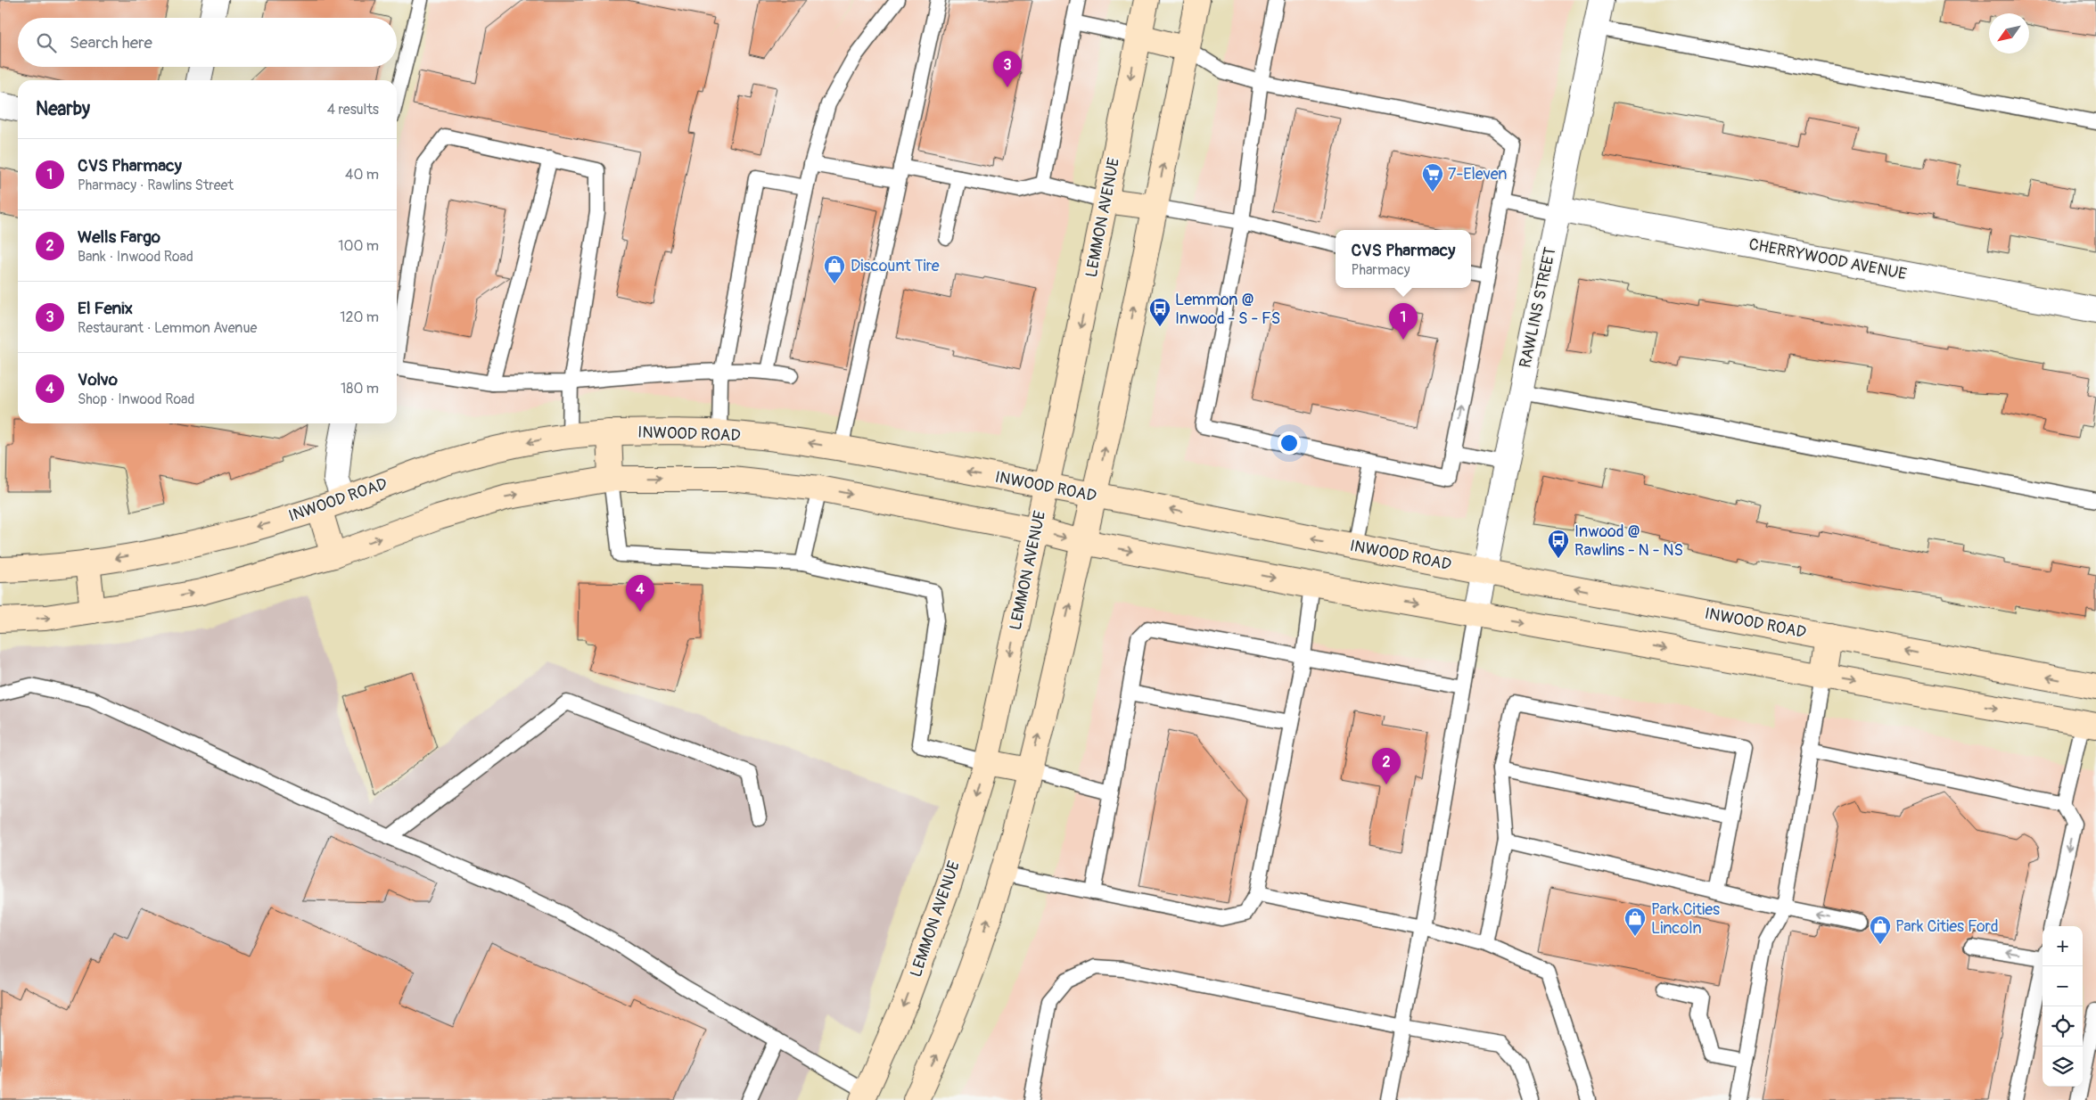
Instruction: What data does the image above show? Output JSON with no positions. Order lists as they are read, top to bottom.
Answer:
{
  "streets": {
    "main road": ["LEMMON AVENUE", "INWOOD ROAD"],
    "street": ["CHERRYWOOD AVENUE", "RAWLINS STREET"]
  },
  "crossings": [
    ["LEMMON AVENUE", "INWOOD ROAD"],
    ["CHERRYWOOD AVENUE", "RAWLINS STREET"],
    ["RAWLINS STREET", "INWOOD ROAD"]
  ],
  "places": {
    "supermarket": ["7-Eleven"],
    "shop": ["Discount Tire", "Park Cities Lincoln", "Park Cities Ford"],
    "bus stop": ["Lemmon @ Inwood - S - FS", "Inwood @ Rawlins - N - NS"]
  },
  "north": "bottom left",
  "page": {
    "search": "Search here",
    "pins": [
      "3",
      "1",
      "4",
      "2"
    ],
    "heading": ["Nearby", "4 results"],
    "list": [
      {
        "mark": "1",
        "name": "CVS Pharmacy",
        "note": "Pharmacy · Rawlins Street",
        "value": "40 m"
      },
      {
        "mark": "2",
        "name": "Wells Fargo",
        "note": "Bank · Inwood Road",
        "value": "100 m"
      },
      {
        "mark": "3",
        "name": "El Fenix",
        "note": "Restaurant · Lemmon Avenue",
        "value": "120 m"
      },
      {
        "mark": "4",
        "name": "Volvo",
        "note": "Shop · Inwood Road",
        "value": "180 m"
      }
    ],
    "popup": ["CVS Pharmacy", "Pharmacy"],
    "map_buttons": ["+", "−"]
  }
}
